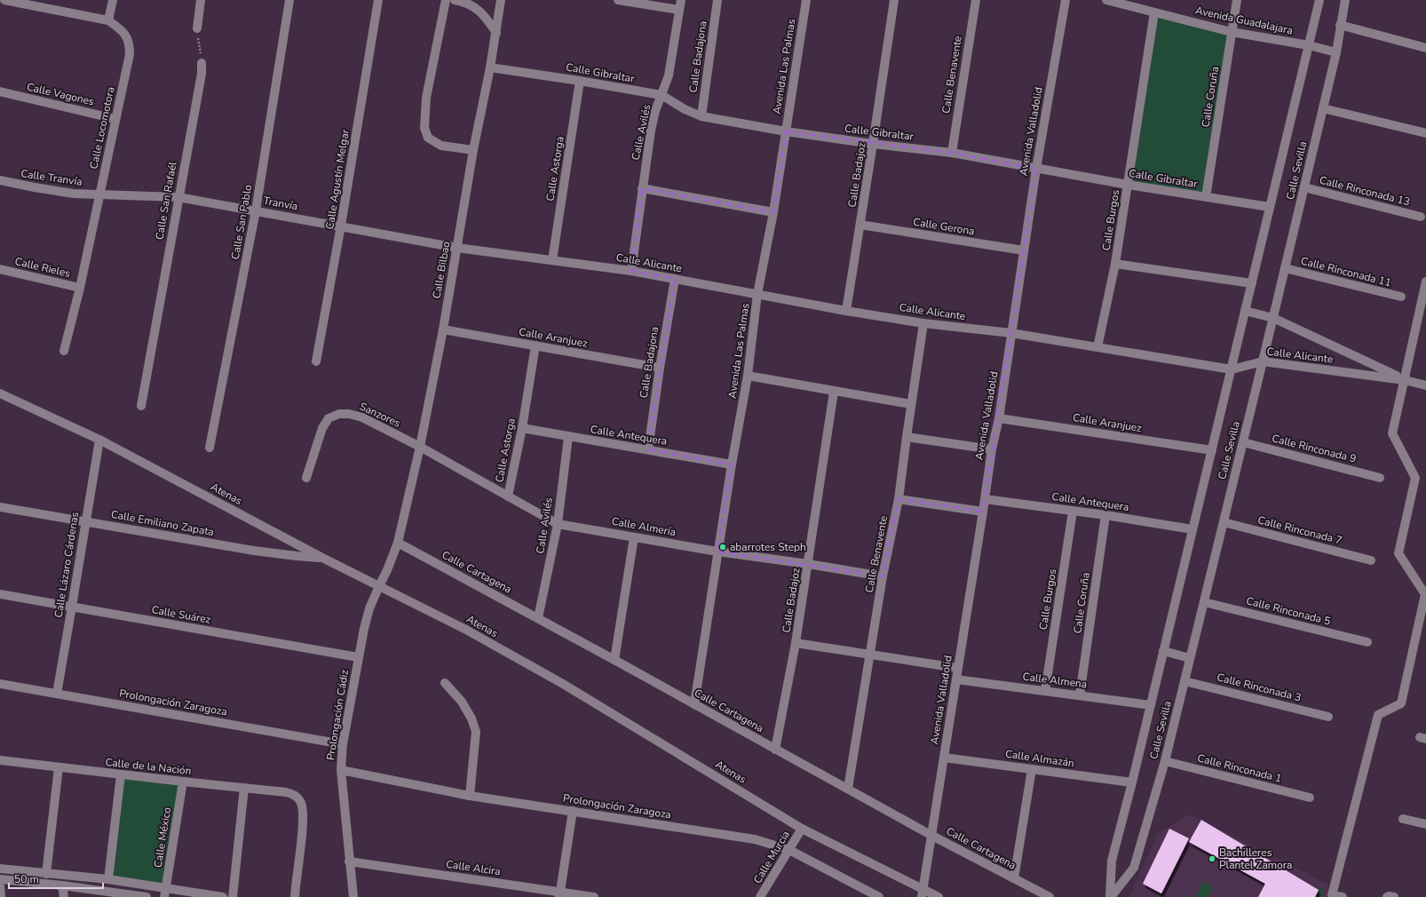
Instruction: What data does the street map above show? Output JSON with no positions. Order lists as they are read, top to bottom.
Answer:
{
  "streets": {
    "street": [
      "Avenida Guadalajara",
      "Calle Badajona",
      "Avenida Las Palmas",
      "Calle Gibraltar",
      "Calle Benavente",
      "Calle Vagones",
      "Calle Coruña",
      "Calle Locomotora",
      "Avenida Valladolid",
      "Calle Avilés",
      "Calle Astorga",
      "Calle Sevilla",
      "Calle Badajoz",
      "Calle Tranvía",
      "Calle Agustín Melgar",
      "Calle Rinconada 13",
      "Calle San Rafaél",
      "Tranvía",
      "Calle Burgos",
      "Calle San Pablo",
      "Calle Gerona",
      "Calle Alicante",
      "Calle Rieles",
      "Calle Bilbao",
      "Calle Rinconada 11",
      "Calle Aranjuez",
      "Sanzores",
      "Calle Antequera",
      "Calle Rinconada 9",
      "Atenas",
      "Calle Emiliano Zapata",
      "Calle Almería",
      "Calle Rinconada 7",
      "Calle Lázaro Cárdenas",
      "Calle Cartagena",
      "Calle Rinconada 5",
      "Calle Suárez",
      "Calle Almena",
      "Calle Rinconada 3",
      "Prolongación Zaragoza",
      "Prolongación Cádiz",
      "Calle Almazán",
      "Calle de la Nación",
      "Calle Rinconada 1",
      "Calle México",
      "Calle Murcia",
      "Calle Alcira"
    ]
  },
  "crossings": [
    ["Avenida Guadalajara", "Calle Coruña"],
    ["Avenida Guadalajara", "Calle Sevilla"],
    ["Avenida Guadalajara", "Calle Burgos"],
    ["Calle Badajona", "Calle Gibraltar"],
    ["Calle Badajona", "Calle Alicante"],
    ["Calle Badajona", "Calle Aranjuez"],
    ["Calle Badajona", "Calle Antequera"],
    ["Avenida Las Palmas", "Calle Gibraltar"],
    ["Avenida Las Palmas", "Calle Alicante"],
    ["Avenida Las Palmas", "Calle Antequera"],
    ["Avenida Las Palmas", "Calle Almería"],
    ["Avenida Las Palmas", "Calle Cartagena"],
    ["Calle Gibraltar", "Calle Benavente"],
    ["Calle Gibraltar", "Calle Coruña"],
    ["Calle Gibraltar", "Avenida Valladolid"],
    ["Calle Gibraltar", "Calle Avilés"],
    ["Calle Gibraltar", "Calle Astorga"],
    ["Calle Gibraltar", "Calle Sevilla"],
    ["Calle Gibraltar", "Calle Badajoz"],
    ["Calle Gibraltar", "Calle Burgos"],
    ["Calle Gibraltar", "Calle Bilbao"],
    ["Calle Benavente", "Calle Alicante"],
    ["Calle Benavente", "Calle Almería"],
    ["Calle Benavente", "Calle Cartagena"],
    ["Calle Vagones", "Calle Locomotora"],
    ["Calle Coruña", "Calle Antequera"],
    ["Calle Coruña", "Calle Almena"],
    ["Calle Locomotora", "Calle Tranvía"],
    ["Calle Locomotora", "Tranvía"],
    ["Calle Locomotora", "Calle Rieles"],
    ["Avenida Valladolid", "Calle Gerona"],
    ["Avenida Valladolid", "Calle Alicante"],
    ["Avenida Valladolid", "Calle Aranjuez"],
    ["Avenida Valladolid", "Calle Antequera"],
    ["Avenida Valladolid", "Atenas"],
    ["Avenida Valladolid", "Calle Cartagena"],
    ["Avenida Valladolid", "Calle Almena"],
    ["Avenida Valladolid", "Calle Almazán"],
    ["Calle Avilés", "Calle Alicante"],
    ["Calle Avilés", "Calle Antequera"],
    ["Calle Avilés", "Calle Almería"],
    ["Calle Avilés", "Calle Cartagena"],
    ["Calle Astorga", "Calle Alicante"],
    ["Calle Astorga", "Calle Aranjuez"],
    ["Calle Astorga", "Calle Antequera"],
    ["Calle Astorga", "Calle Almería"],
    ["Calle Sevilla", "Calle Rinconada 13"],
    ["Calle Sevilla", "Calle Alicante"],
    ["Calle Sevilla", "Calle Rinconada 11"],
    ["Calle Sevilla", "Calle Aranjuez"],
    ["Calle Sevilla", "Calle Antequera"],
    ["Calle Sevilla", "Calle Rinconada 9"],
    ["Calle Sevilla", "Calle Rinconada 7"],
    ["Calle Sevilla", "Calle Rinconada 5"],
    ["Calle Sevilla", "Calle Almena"],
    ["Calle Sevilla", "Calle Rinconada 3"],
    ["Calle Sevilla", "Calle Almazán"],
    ["Calle Sevilla", "Calle Rinconada 1"],
    ["Calle Badajoz", "Calle Gerona"],
    ["Calle Badajoz", "Calle Alicante"],
    ["Calle Badajoz", "Calle Almería"],
    ["Calle Badajoz", "Calle Cartagena"],
    ["Calle Tranvía", "Tranvía"],
    ["Calle Agustín Melgar", "Tranvía"],
    ["Calle San Rafaél", "Tranvía"],
    ["Tranvía", "Calle San Pablo"],
    ["Tranvía", "Calle Alicante"],
    ["Tranvía", "Calle Bilbao"],
    ["Calle Burgos", "Calle Alicante"],
    ["Calle Burgos", "Calle Antequera"],
    ["Calle Burgos", "Calle Almena"],
    ["Calle Alicante", "Calle Bilbao"],
    ["Calle Bilbao", "Calle Aranjuez"],
    ["Calle Bilbao", "Sanzores"],
    ["Calle Bilbao", "Calle Almería"],
    ["Calle Bilbao", "Calle Cartagena"],
    ["Calle Bilbao", "Prolongación Cádiz"],
    ["Sanzores", "Calle Almería"],
    ["Atenas", "Calle Emiliano Zapata"],
    ["Atenas", "Calle Lázaro Cárdenas"],
    ["Atenas", "Prolongación Cádiz"],
    ["Atenas", "Calle Murcia"],
    ["Calle Emiliano Zapata", "Calle Lázaro Cárdenas"],
    ["Calle Lázaro Cárdenas", "Calle Suárez"],
    ["Calle Lázaro Cárdenas", "Prolongación Zaragoza"],
    ["Calle Cartagena", "Prolongación Cádiz"],
    ["Calle Suárez", "Prolongación Cádiz"],
    ["Prolongación Zaragoza", "Prolongación Cádiz"],
    ["Prolongación Zaragoza", "Calle Murcia"],
    ["Prolongación Cádiz", "Calle Alcira"],
    ["Calle de la Nación", "Calle México"]
  ],
  "places": ["abarrotes Steph", "Bachilleres Plantel Zamora"],
  "scale_bar": "50 m"
}
